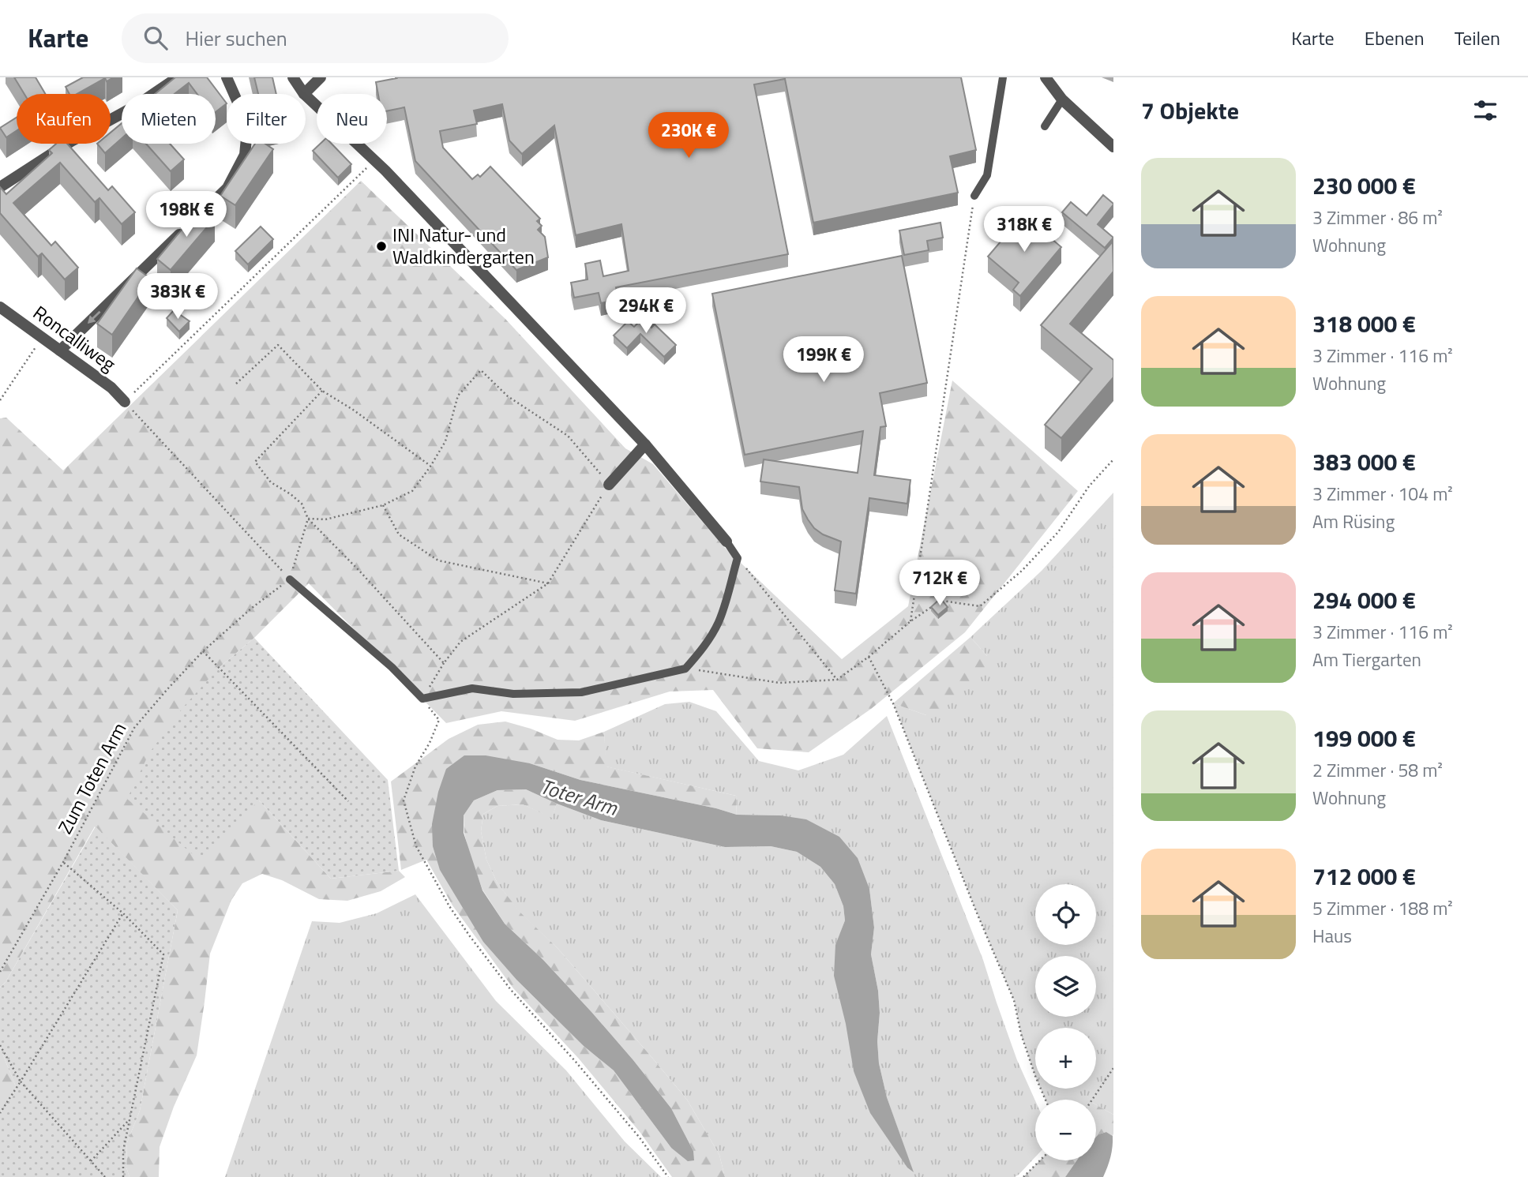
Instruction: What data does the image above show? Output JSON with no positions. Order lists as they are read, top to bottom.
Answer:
{
  "streets": {
    "street": ["Roncalliweg"],
    "path": ["Zum Toten Arm"]
  },
  "water": ["Toter Arm"],
  "places": ["INI Natur- und Waldkindergarten"],
  "page": {
    "header": "Karte",
    "search": "Hier suchen",
    "nav": ["Karte", "Ebenen", "Teilen"],
    "heading": "7 Objekte",
    "chip": [
      "Kaufen",
      "Mieten",
      "Filter",
      "Neu"
    ],
    "price": [
      "230K €",
      "198K €",
      "318K €",
      "383K €",
      "294K €",
      "199K €",
      "712K €"
    ],
    "list": [
      {
        "name": "230 000 €",
        "note": "3 Zimmer · 86 m² · Wohnung"
      },
      {
        "name": "318 000 €",
        "note": "3 Zimmer · 116 m² · Wohnung"
      },
      {
        "name": "383 000 €",
        "note": "3 Zimmer · 104 m² · Am Rüsing"
      },
      {
        "name": "294 000 €",
        "note": "3 Zimmer · 116 m² · Am Tiergarten"
      },
      {
        "name": "199 000 €",
        "note": "2 Zimmer · 58 m² · Wohnung"
      },
      {
        "name": "712 000 €",
        "note": "5 Zimmer · 188 m² · Haus"
      }
    ],
    "map_buttons": ["+", "−"]
  }
}
